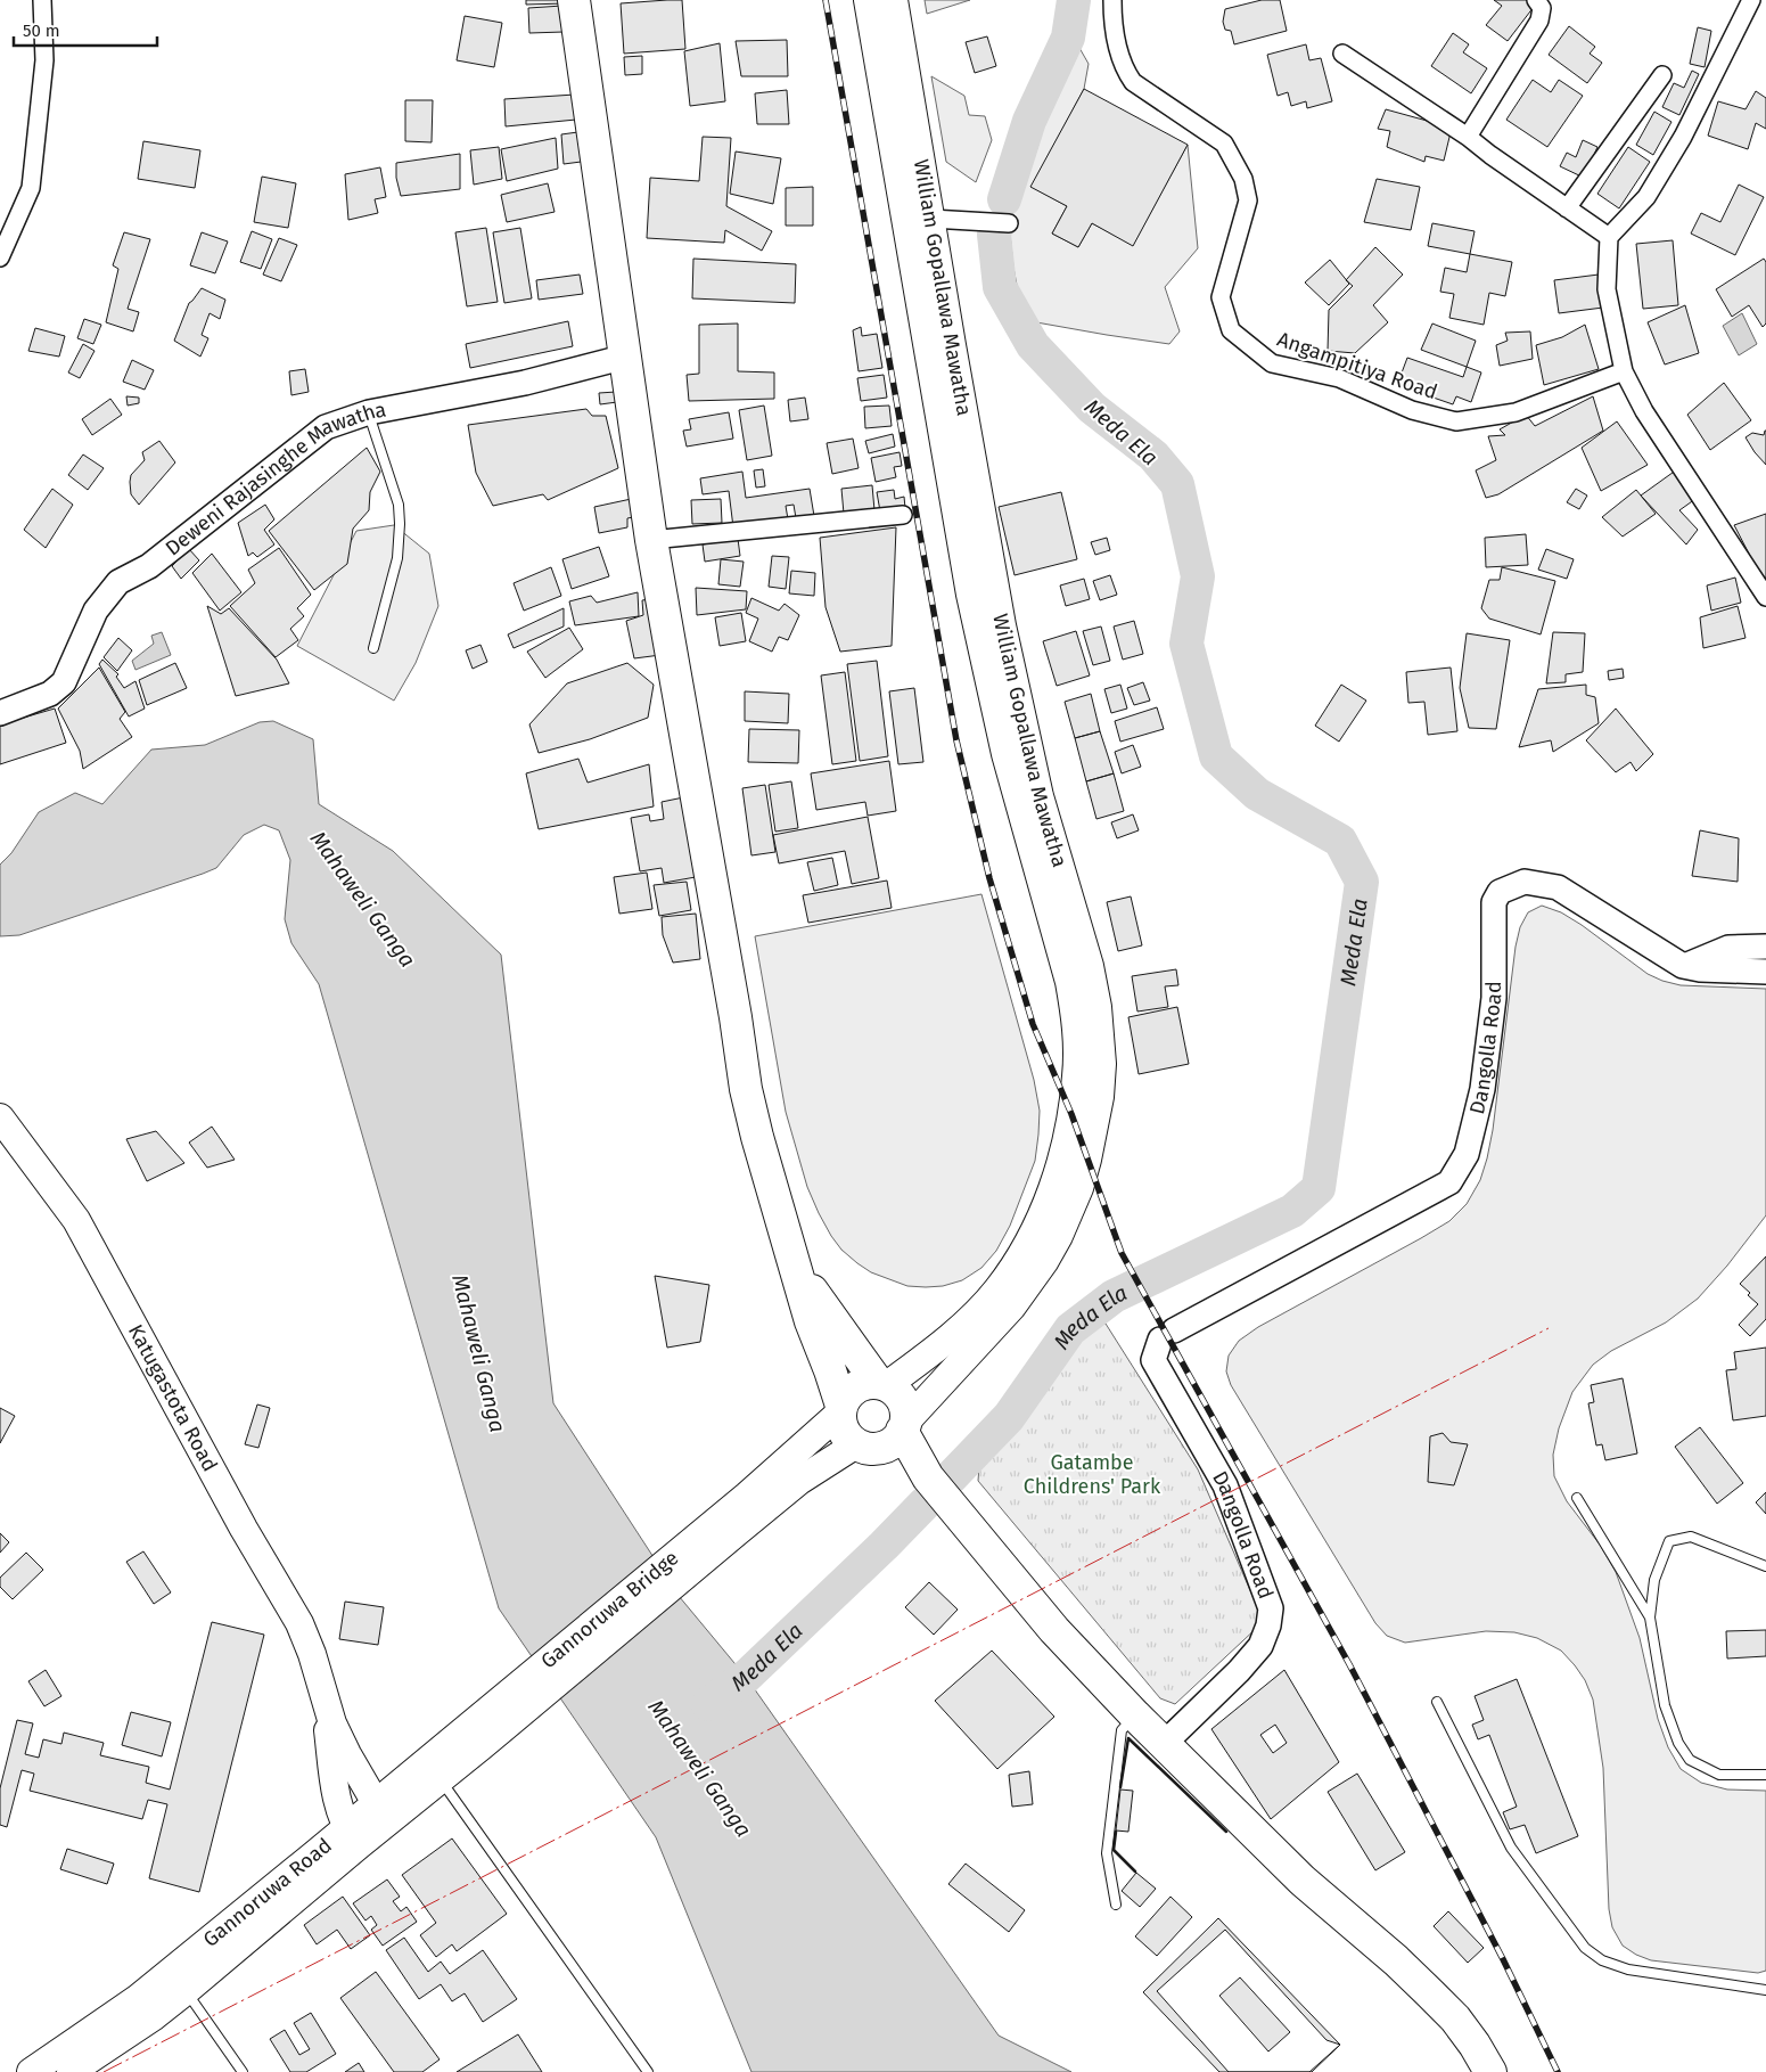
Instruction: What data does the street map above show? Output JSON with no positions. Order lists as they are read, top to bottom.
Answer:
{
  "streets": {
    "main road": [
      "William Gopallawa Mawatha",
      "Katugastota Road",
      "Gannoruwa Bridge",
      "Gannoruwa Road"
    ],
    "street": ["Angampitiya Road", "Deweni Rajasinghe Mawatha", "Dangolla Road"]
  },
  "crossings": [
    ["Katugastota Road", "Gannoruwa Road"],
    ["Gannoruwa Bridge", "Gannoruwa Road"]
  ],
  "water": ["Meda Ela", "Mahaweli Ganga"],
  "parks": ["Gatambe Childrens' Park"],
  "scale_bar": "50 m"
}
